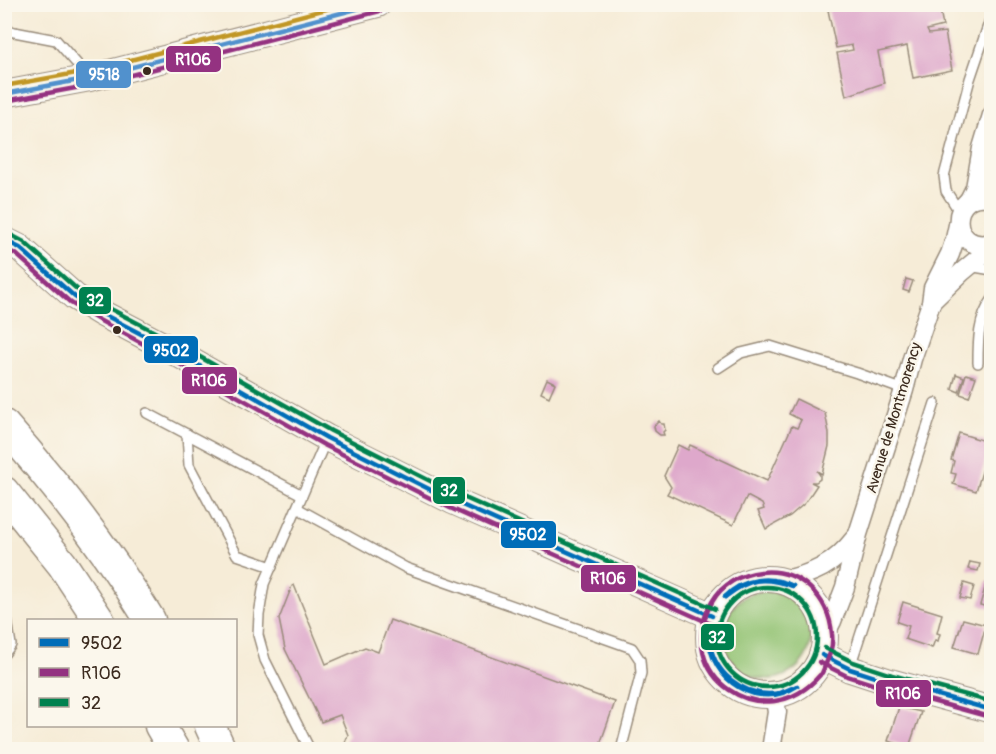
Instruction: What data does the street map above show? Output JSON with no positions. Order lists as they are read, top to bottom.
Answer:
{
  "streets": {
    "street": ["Avenue de Montmorency"]
  },
  "lines": [
    "transit line 9518",
    "transit line R106",
    "transit line 32",
    "transit line 9502"
  ],
  "legend": ["9502", "R106", "32"]
}
